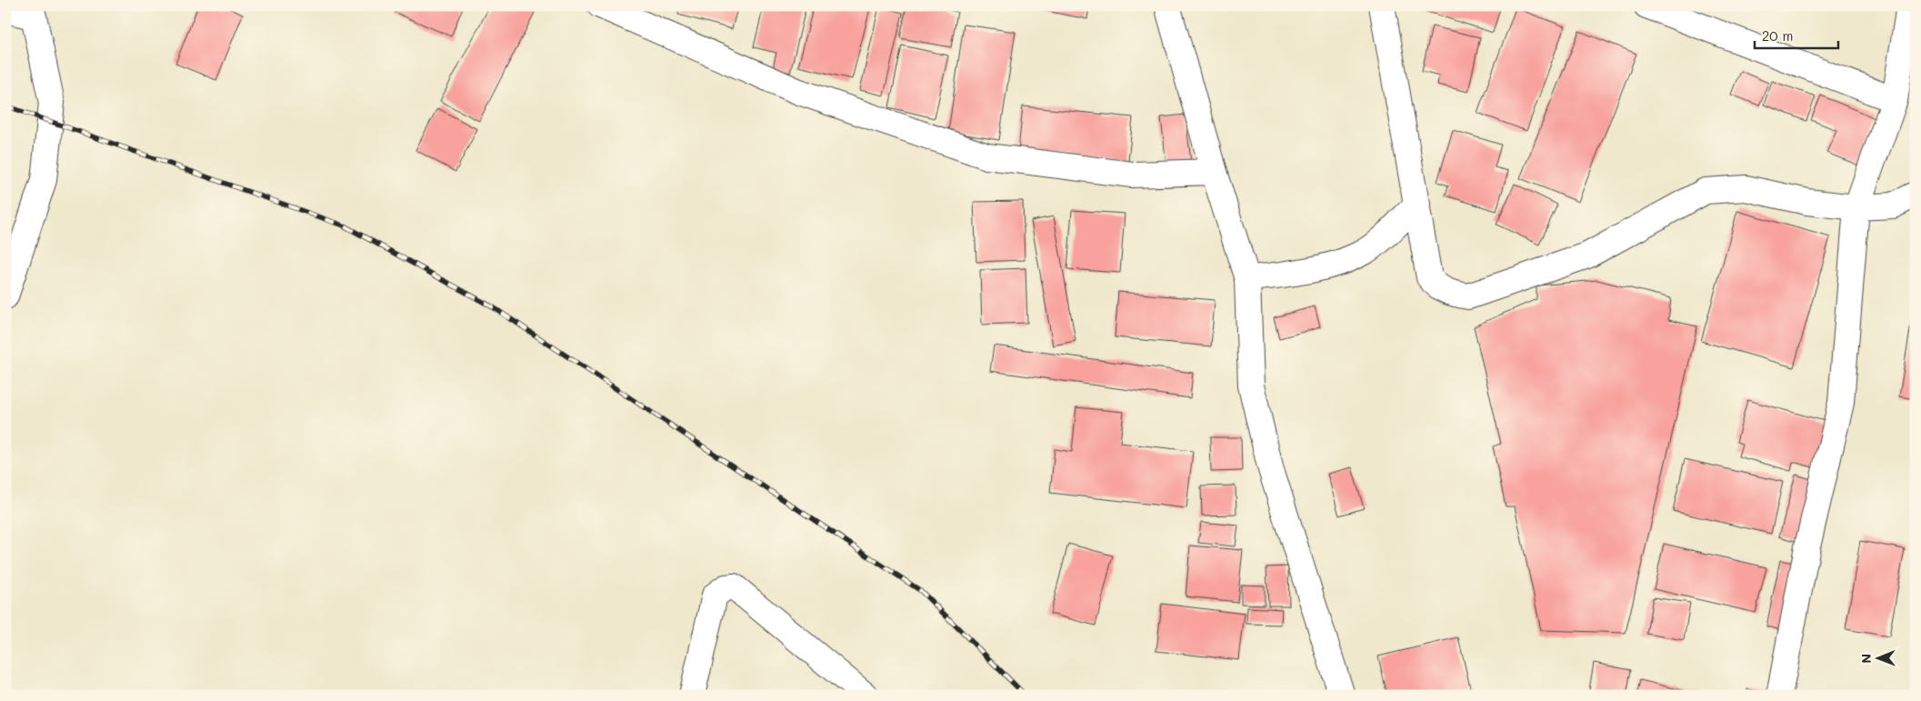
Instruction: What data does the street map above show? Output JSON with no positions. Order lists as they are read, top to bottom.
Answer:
{
  "scale_bar": "20 m",
  "north": "left"
}
